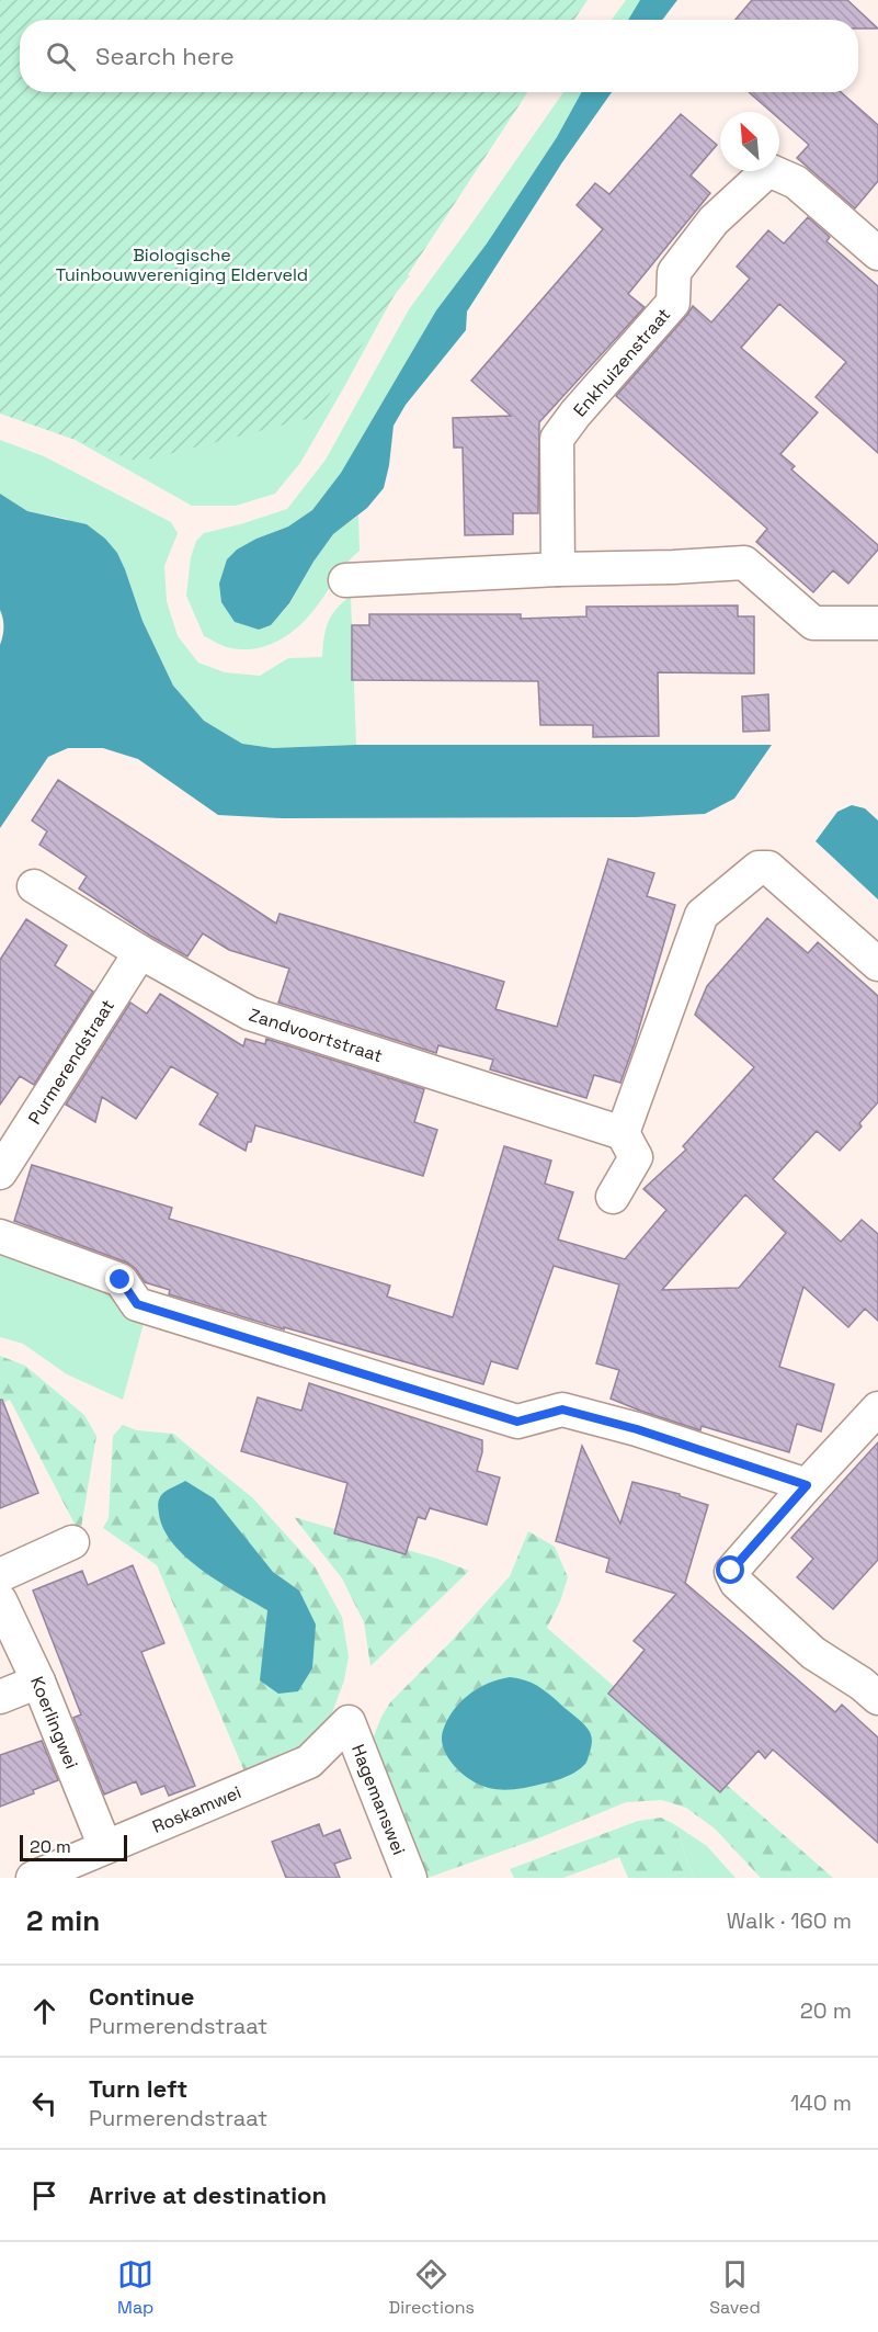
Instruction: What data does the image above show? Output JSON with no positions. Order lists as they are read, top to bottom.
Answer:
{
  "streets": {
    "street": [
      "Enkhuizenstraat",
      "Zandvoortstraat",
      "Purmerendstraat",
      "Koerlingwei",
      "Hagemanswei",
      "Roskamwei"
    ]
  },
  "crossings": [
    ["Zandvoortstraat", "Purmerendstraat"],
    ["Koerlingwei", "Roskamwei"],
    ["Hagemanswei", "Roskamwei"]
  ],
  "parks": ["Biologische Tuinbouwvereniging Elderveld"],
  "scale_bar": "20 m",
  "north": "top left",
  "page": {
    "search": "Search here",
    "scale": "20 m",
    "heading": ["2 min", "Walk · 160 m"],
    "list": [
      ["Continue", "Purmerendstraat", "20 m"],
      ["Turn left", "Purmerendstraat", "140 m"],
      "Arrive at destination"
    ],
    "nav": ["Map", "Directions", "Saved"]
  }
}
